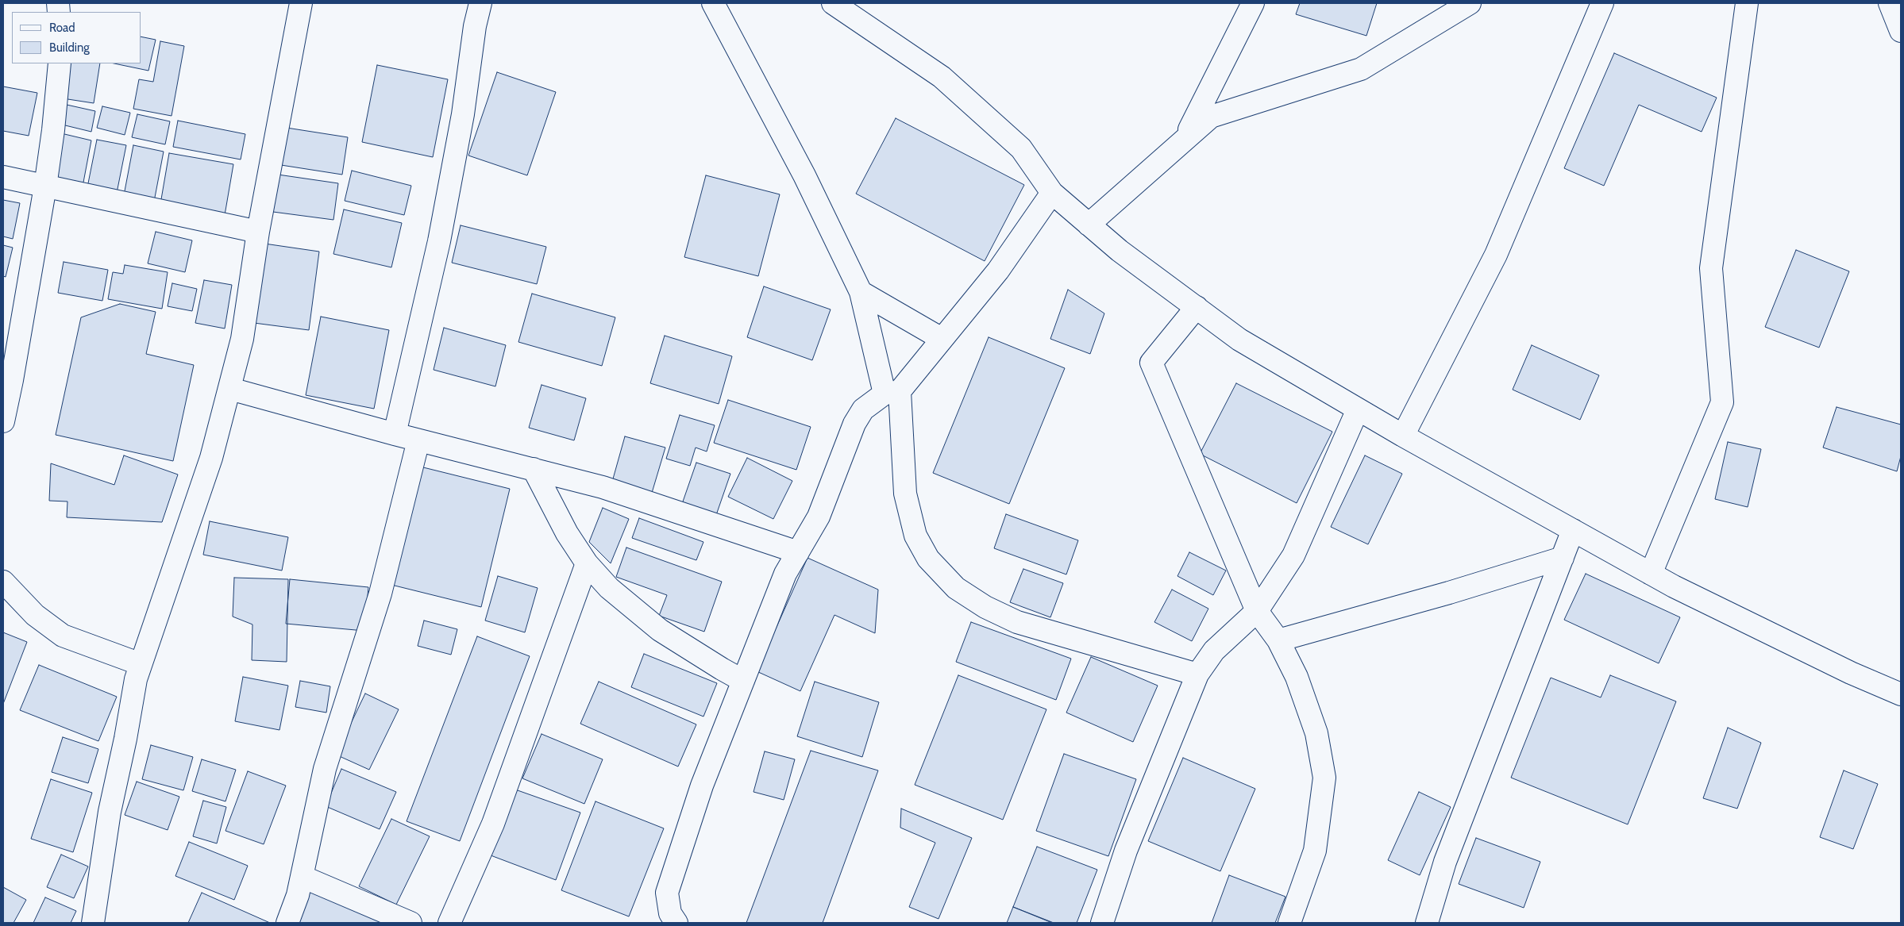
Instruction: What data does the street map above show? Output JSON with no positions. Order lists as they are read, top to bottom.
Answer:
{
  "legend": ["Road", "Building"]
}
